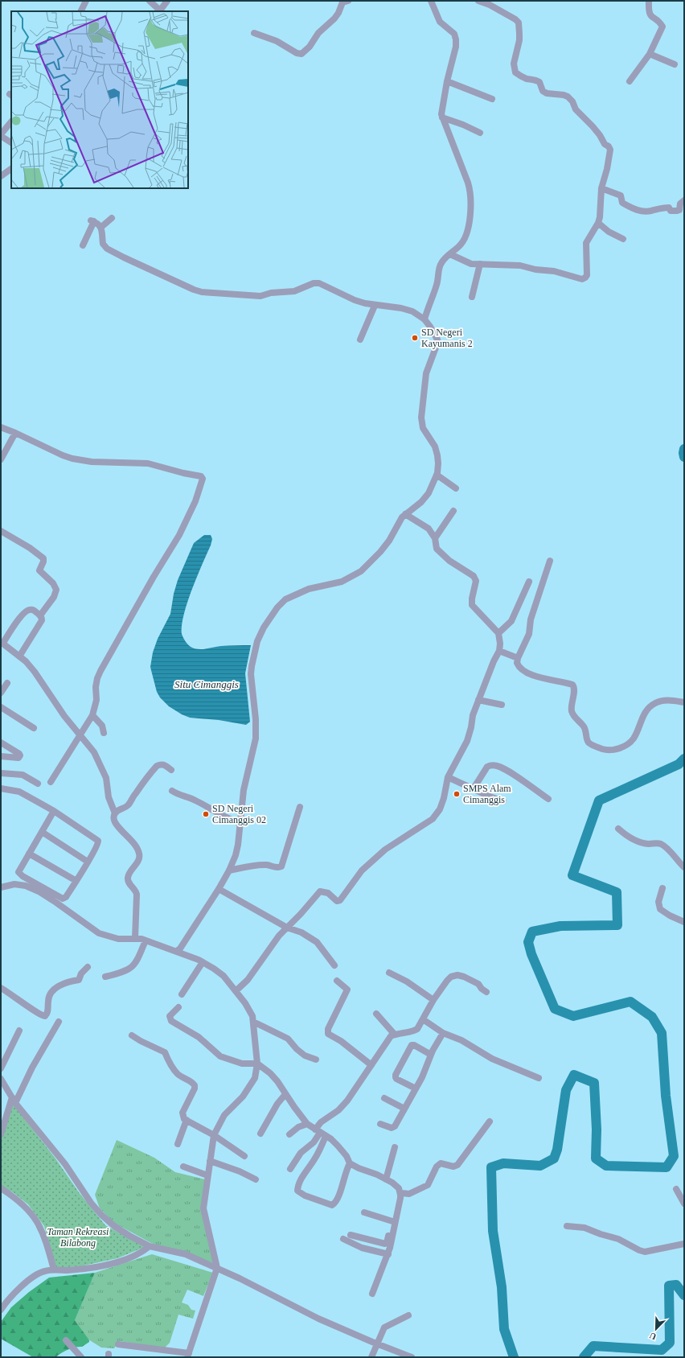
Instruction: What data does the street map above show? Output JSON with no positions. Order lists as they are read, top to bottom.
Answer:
{
  "water": ["Situ Cimanggis"],
  "parks": ["Taman Rekreasi Bilabong"],
  "places": ["SD Negeri Kayumanis 2", "SMPS Alam Cimanggis", "SD Negeri Cimanggis 02"],
  "north": "bottom left"
}
